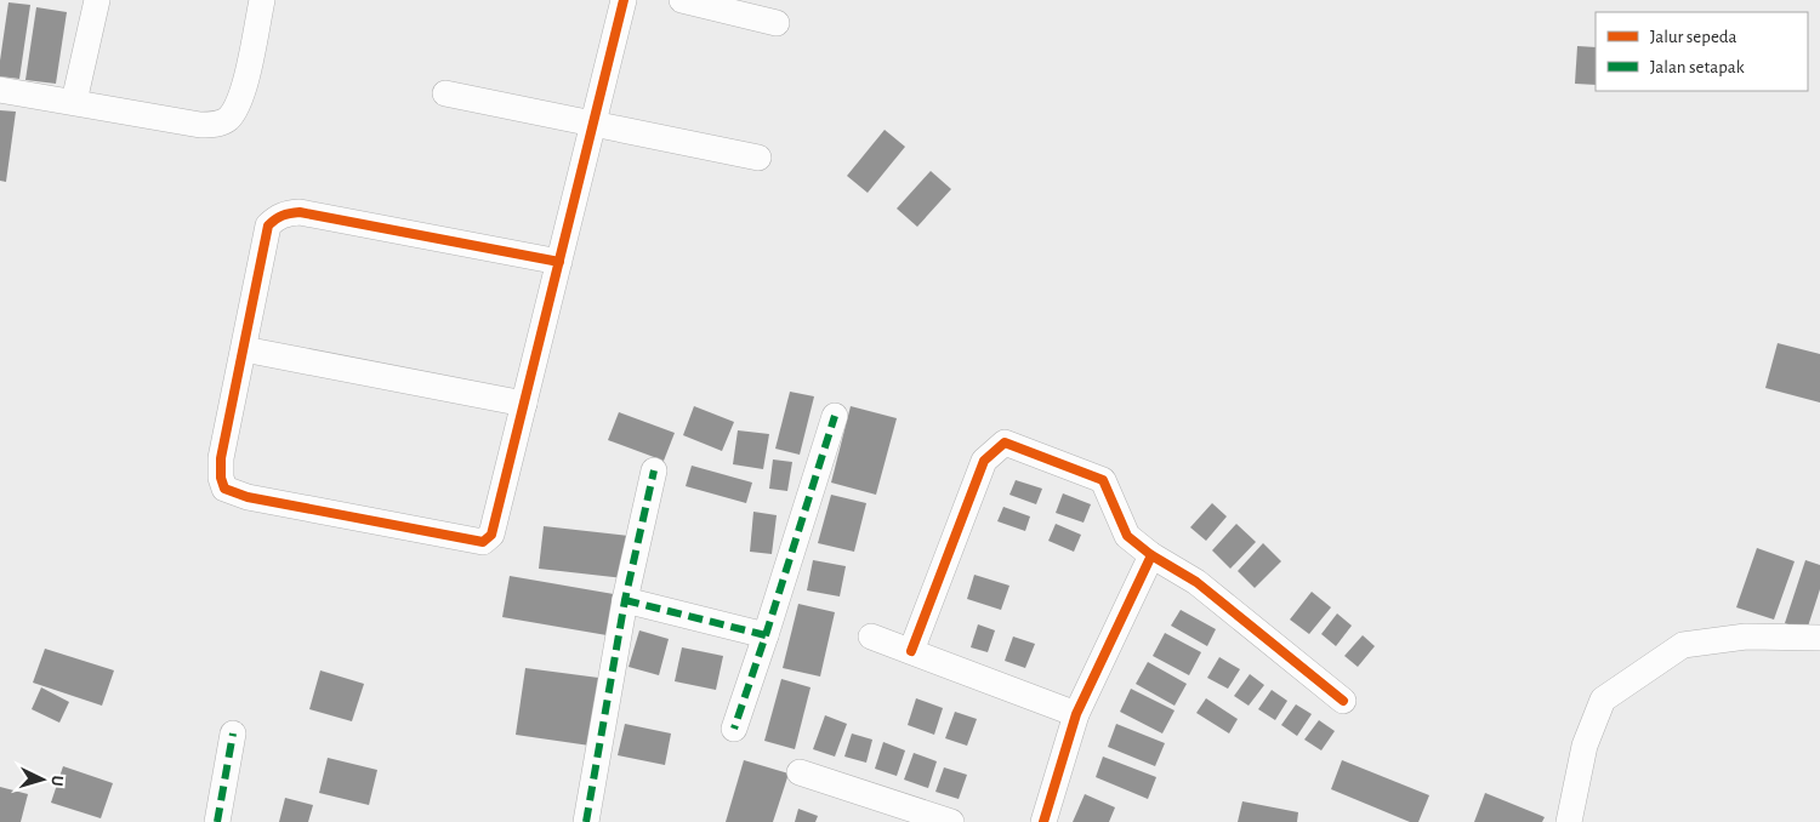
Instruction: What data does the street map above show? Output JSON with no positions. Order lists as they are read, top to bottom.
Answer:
{
  "legend": ["Jalur sepeda", "Jalan setapak"],
  "north": "right"
}
